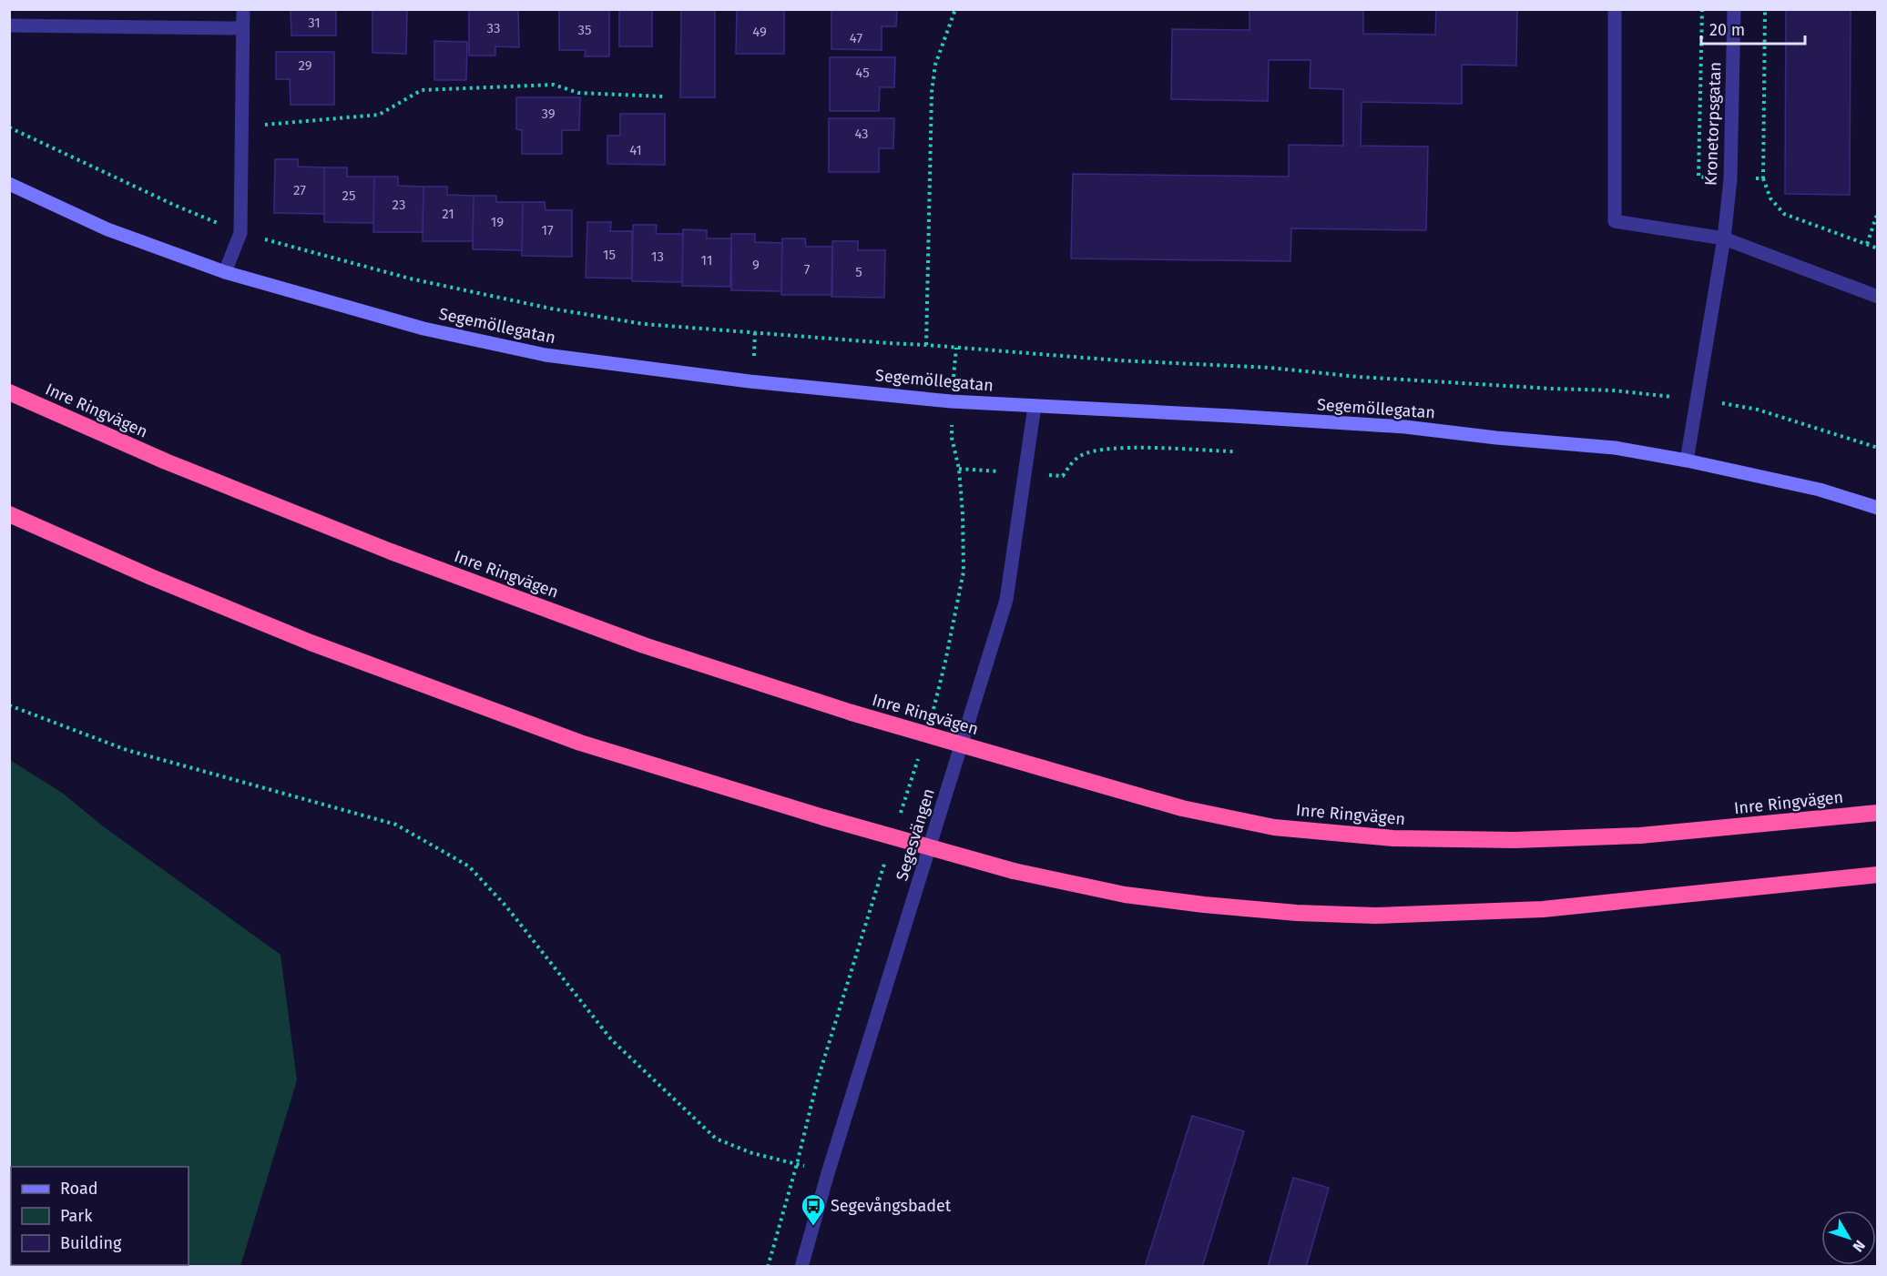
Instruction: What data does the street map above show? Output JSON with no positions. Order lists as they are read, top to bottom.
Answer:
{
  "streets": {
    "highway": ["Inre Ringvägen"],
    "street": ["Kronetorpsgatan", "Segemöllegatan", "Segesvängen"]
  },
  "crossings": [
    ["Kronetorpsgatan", "Segemöllegatan"],
    ["Segemöllegatan", "Segesvängen"]
  ],
  "places": {
    "bus stop": ["Segevångsbadet"]
  },
  "house_numbers": [
    "31",
    "33",
    "35",
    "49",
    "47",
    "29",
    "45",
    "39",
    "43",
    "41",
    "27",
    "25",
    "23",
    "21",
    "19",
    "17",
    "15",
    "13",
    "11",
    "9",
    "7",
    "5"
  ],
  "legend": ["Road", "Park", "Building"],
  "scale_bar": "20 m",
  "north": "bottom right"
}
